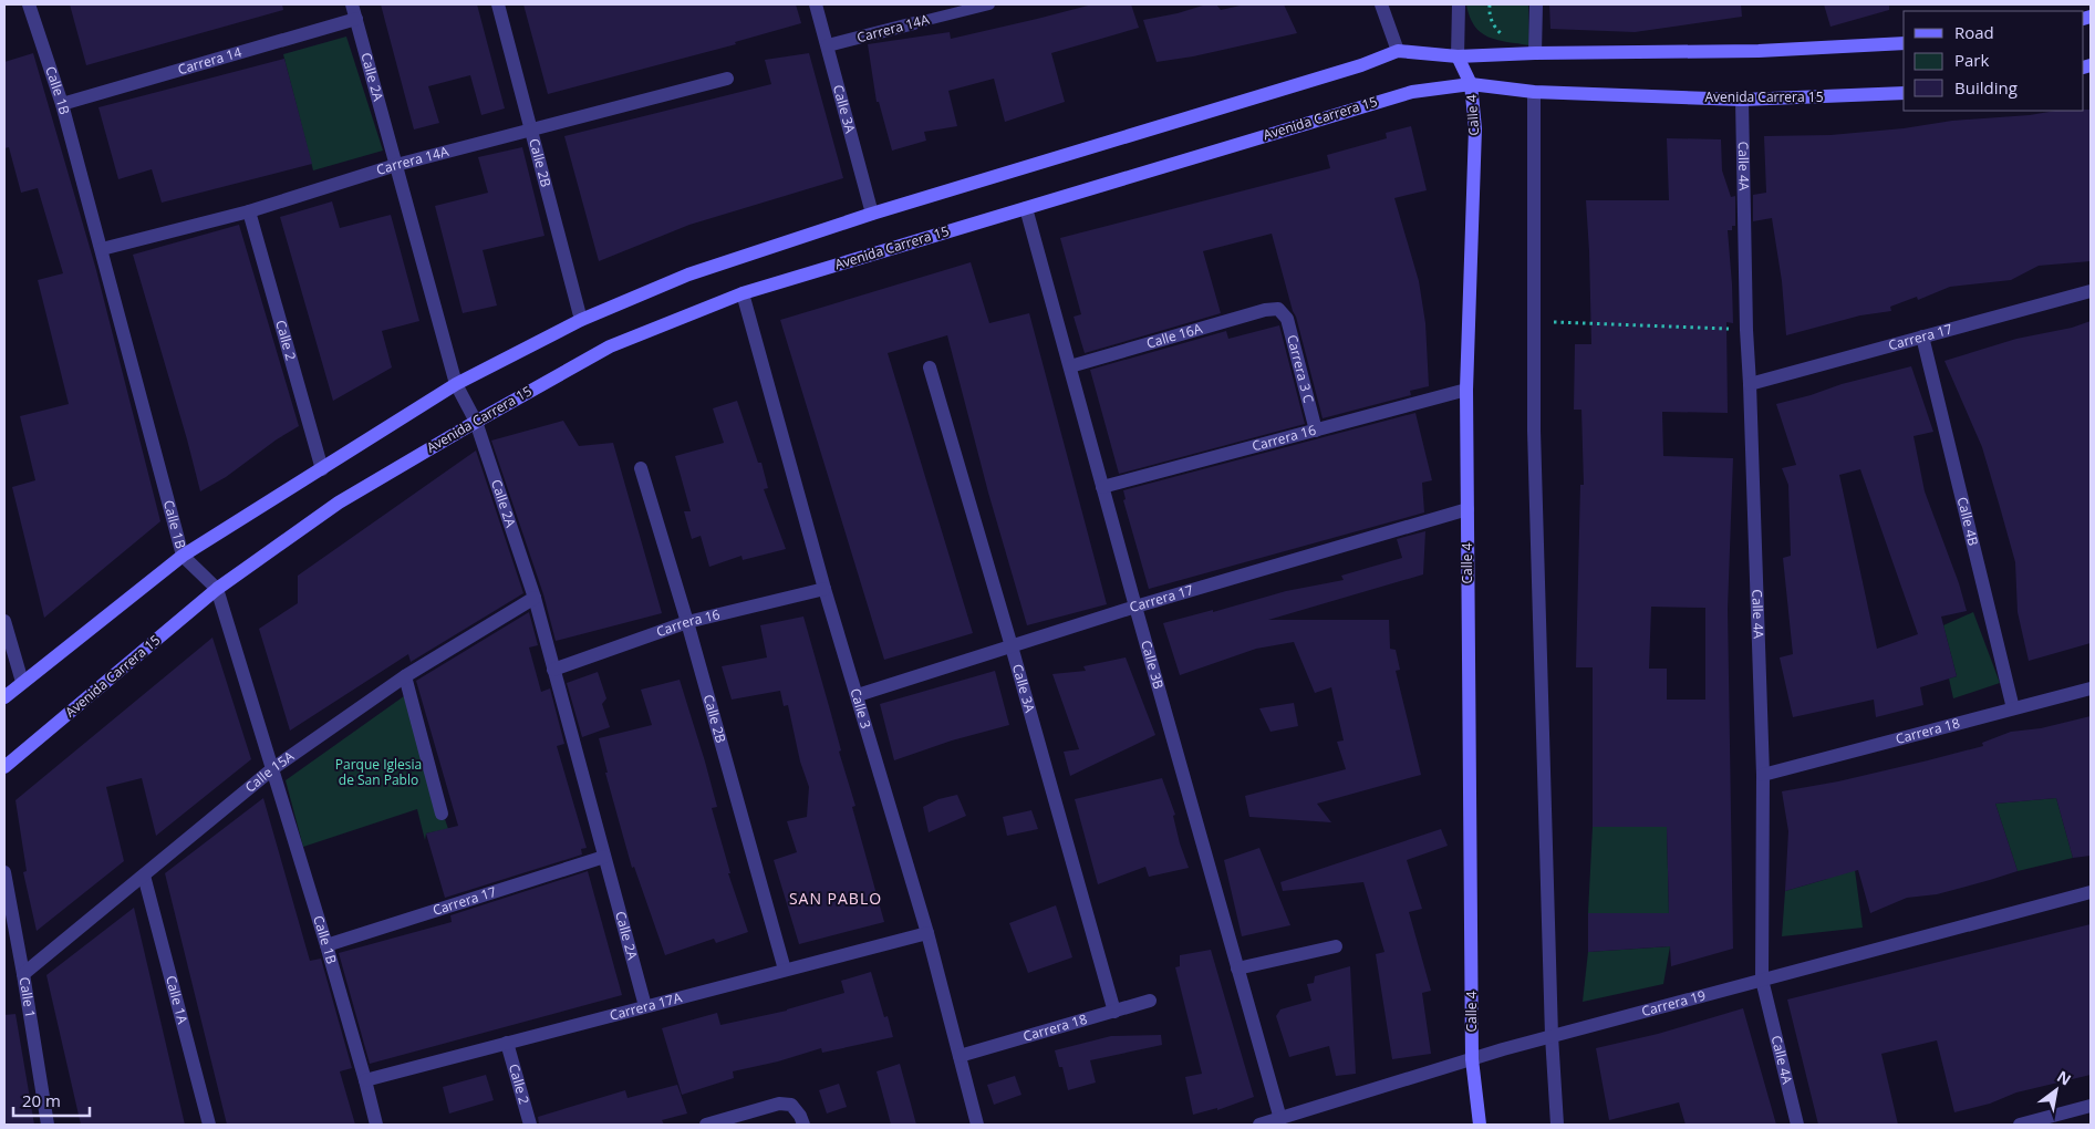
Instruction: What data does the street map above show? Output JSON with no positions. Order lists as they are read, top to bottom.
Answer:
{
  "streets": {
    "main road": ["Avenida Carrera 15", "Calle 4"],
    "street": [
      "Carrera 14A",
      "Carrera 14",
      "Calle 2A",
      "Calle 1B",
      "Calle 3A",
      "Calle 2B",
      "Calle 4A",
      "Calle 16A",
      "Carrera 17",
      "Calle 2",
      "Carrera 3 C",
      "Carrera 16",
      "Calle 4B",
      "Calle 3B",
      "Calle 3",
      "Carrera 18",
      "Calle 15A",
      "Calle 1",
      "Calle 1A",
      "Carrera 19",
      "Carrera 17A"
    ]
  },
  "crossings": [
    ["Carrera 14A", "Calle 2A"],
    ["Carrera 14A", "Calle 1B"],
    ["Carrera 14A", "Calle 3A"],
    ["Carrera 14A", "Calle 2B"],
    ["Carrera 14A", "Calle 2"],
    ["Carrera 14", "Calle 2A"],
    ["Carrera 14", "Calle 1B"],
    ["Calle 2A", "Avenida Carrera 15"],
    ["Calle 2A", "Carrera 17"],
    ["Calle 2A", "Carrera 16"],
    ["Calle 2A", "Calle 15A"],
    ["Calle 2A", "Carrera 17A"],
    ["Calle 1B", "Avenida Carrera 15"],
    ["Calle 1B", "Carrera 17"],
    ["Calle 1B", "Calle 15A"],
    ["Calle 1B", "Carrera 17A"],
    ["Avenida Carrera 15", "Calle 4"],
    ["Avenida Carrera 15", "Calle 4A"],
    ["Avenida Carrera 15", "Calle 3B"],
    ["Avenida Carrera 15", "Calle 3"],
    ["Calle 3A", "Carrera 17"],
    ["Calle 3A", "Carrera 18"],
    ["Calle 4", "Carrera 17"],
    ["Calle 4", "Carrera 16"],
    ["Calle 4", "Carrera 19"],
    ["Calle 2B", "Carrera 16"],
    ["Calle 2B", "Carrera 17A"],
    ["Calle 4A", "Carrera 17"],
    ["Calle 4A", "Carrera 18"],
    ["Calle 4A", "Carrera 19"],
    ["Calle 16A", "Carrera 3 C"],
    ["Calle 16A", "Calle 3B"],
    ["Carrera 17", "Calle 4B"],
    ["Carrera 17", "Calle 3B"],
    ["Carrera 17", "Calle 3"],
    ["Calle 2", "Carrera 17A"],
    ["Carrera 3 C", "Carrera 16"],
    ["Carrera 16", "Calle 3B"],
    ["Carrera 16", "Calle 3"],
    ["Calle 4B", "Carrera 18"],
    ["Calle 3B", "Carrera 19"],
    ["Calle 3", "Carrera 18"],
    ["Calle 3", "Carrera 17A"],
    ["Calle 15A", "Calle 1"],
    ["Calle 15A", "Calle 1A"]
  ],
  "districts": ["SAN PABLO"],
  "parks": ["Parque Iglesia de San Pablo"],
  "legend": ["Road", "Park", "Building"],
  "scale_bar": "20 m",
  "north": "top right"
}
